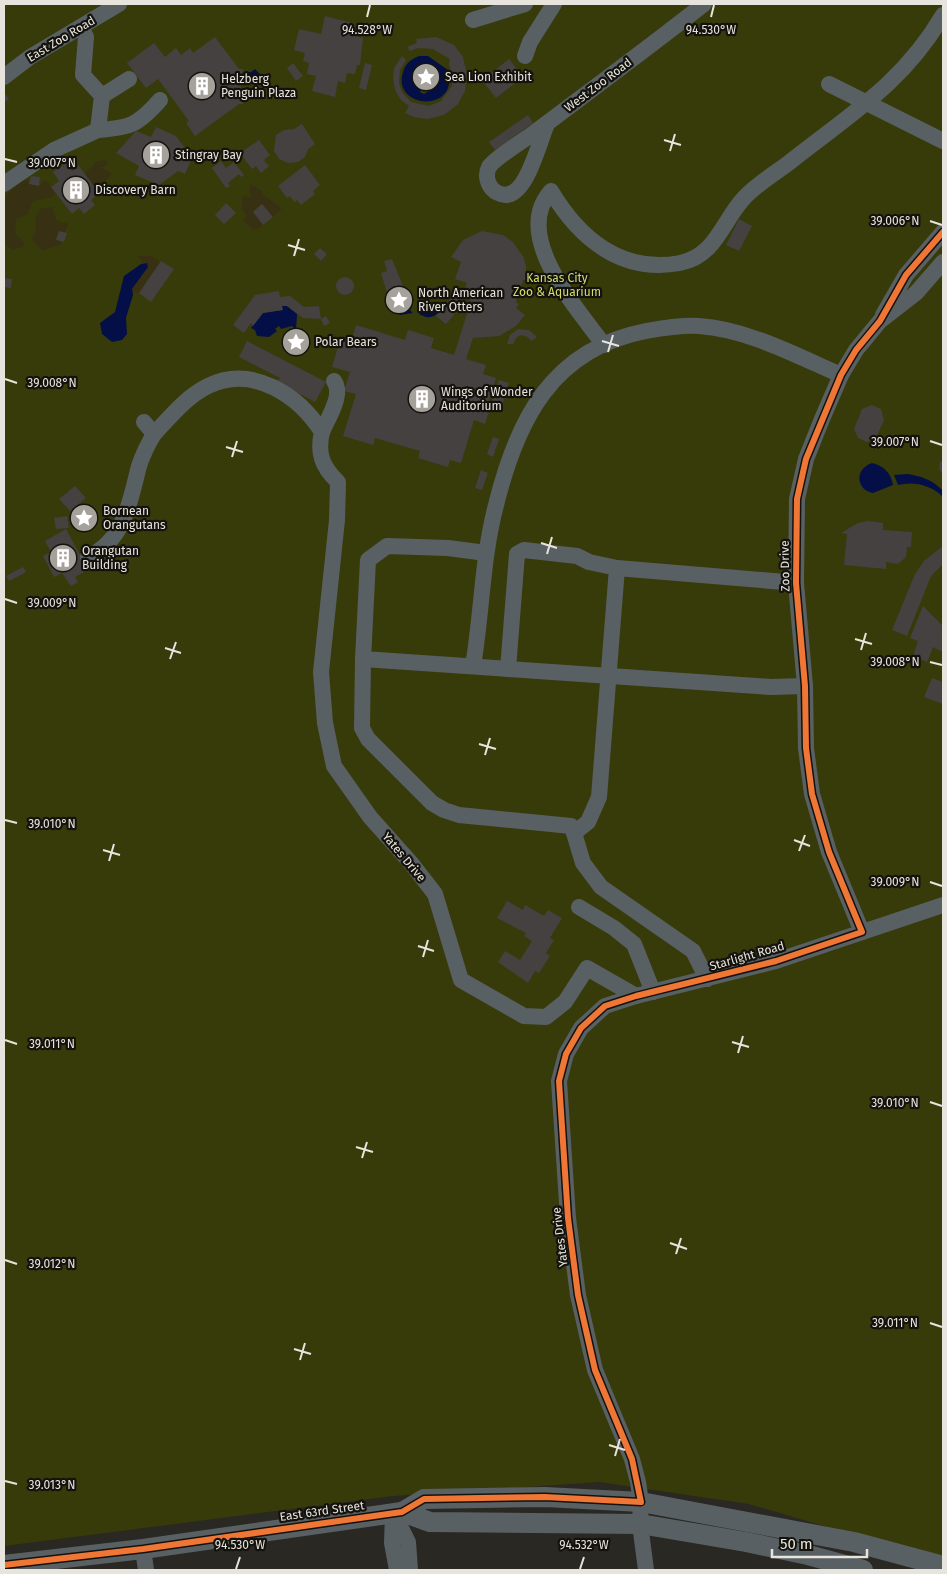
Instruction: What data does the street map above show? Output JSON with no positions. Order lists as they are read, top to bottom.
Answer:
{
  "streets": {
    "main road": ["East 63rd Street"],
    "street": [
      "East Zoo Road",
      "West Zoo Road",
      "Zoo Drive",
      "Yates Drive",
      "Starlight Road"
    ]
  },
  "crossings": [
    ["Zoo Drive", "Starlight Road"],
    ["Yates Drive", "Starlight Road"],
    ["Yates Drive", "East 63rd Street"]
  ],
  "parks": ["Kansas City Zoo & Aquarium"],
  "places": {
    "place": [
      "Sea Lion Exhibit",
      "North American River Otters",
      "Polar Bears",
      "Bornean Orangutans"
    ],
    "building": [
      "Helzberg Penguin Plaza",
      "Stingray Bay",
      "Discovery Barn",
      "Wings of Wonder Auditorium",
      "Orangutan Building"
    ]
  },
  "scale_bar": "50 m",
  "coordinates": [
    "94.528°W",
    "94.530°W",
    "39.007°N",
    "39.006°N",
    "39.008°N",
    "39.009°N",
    "39.010°N",
    "39.011°N",
    "39.012°N",
    "39.013°N",
    "94.532°W"
  ]
}
